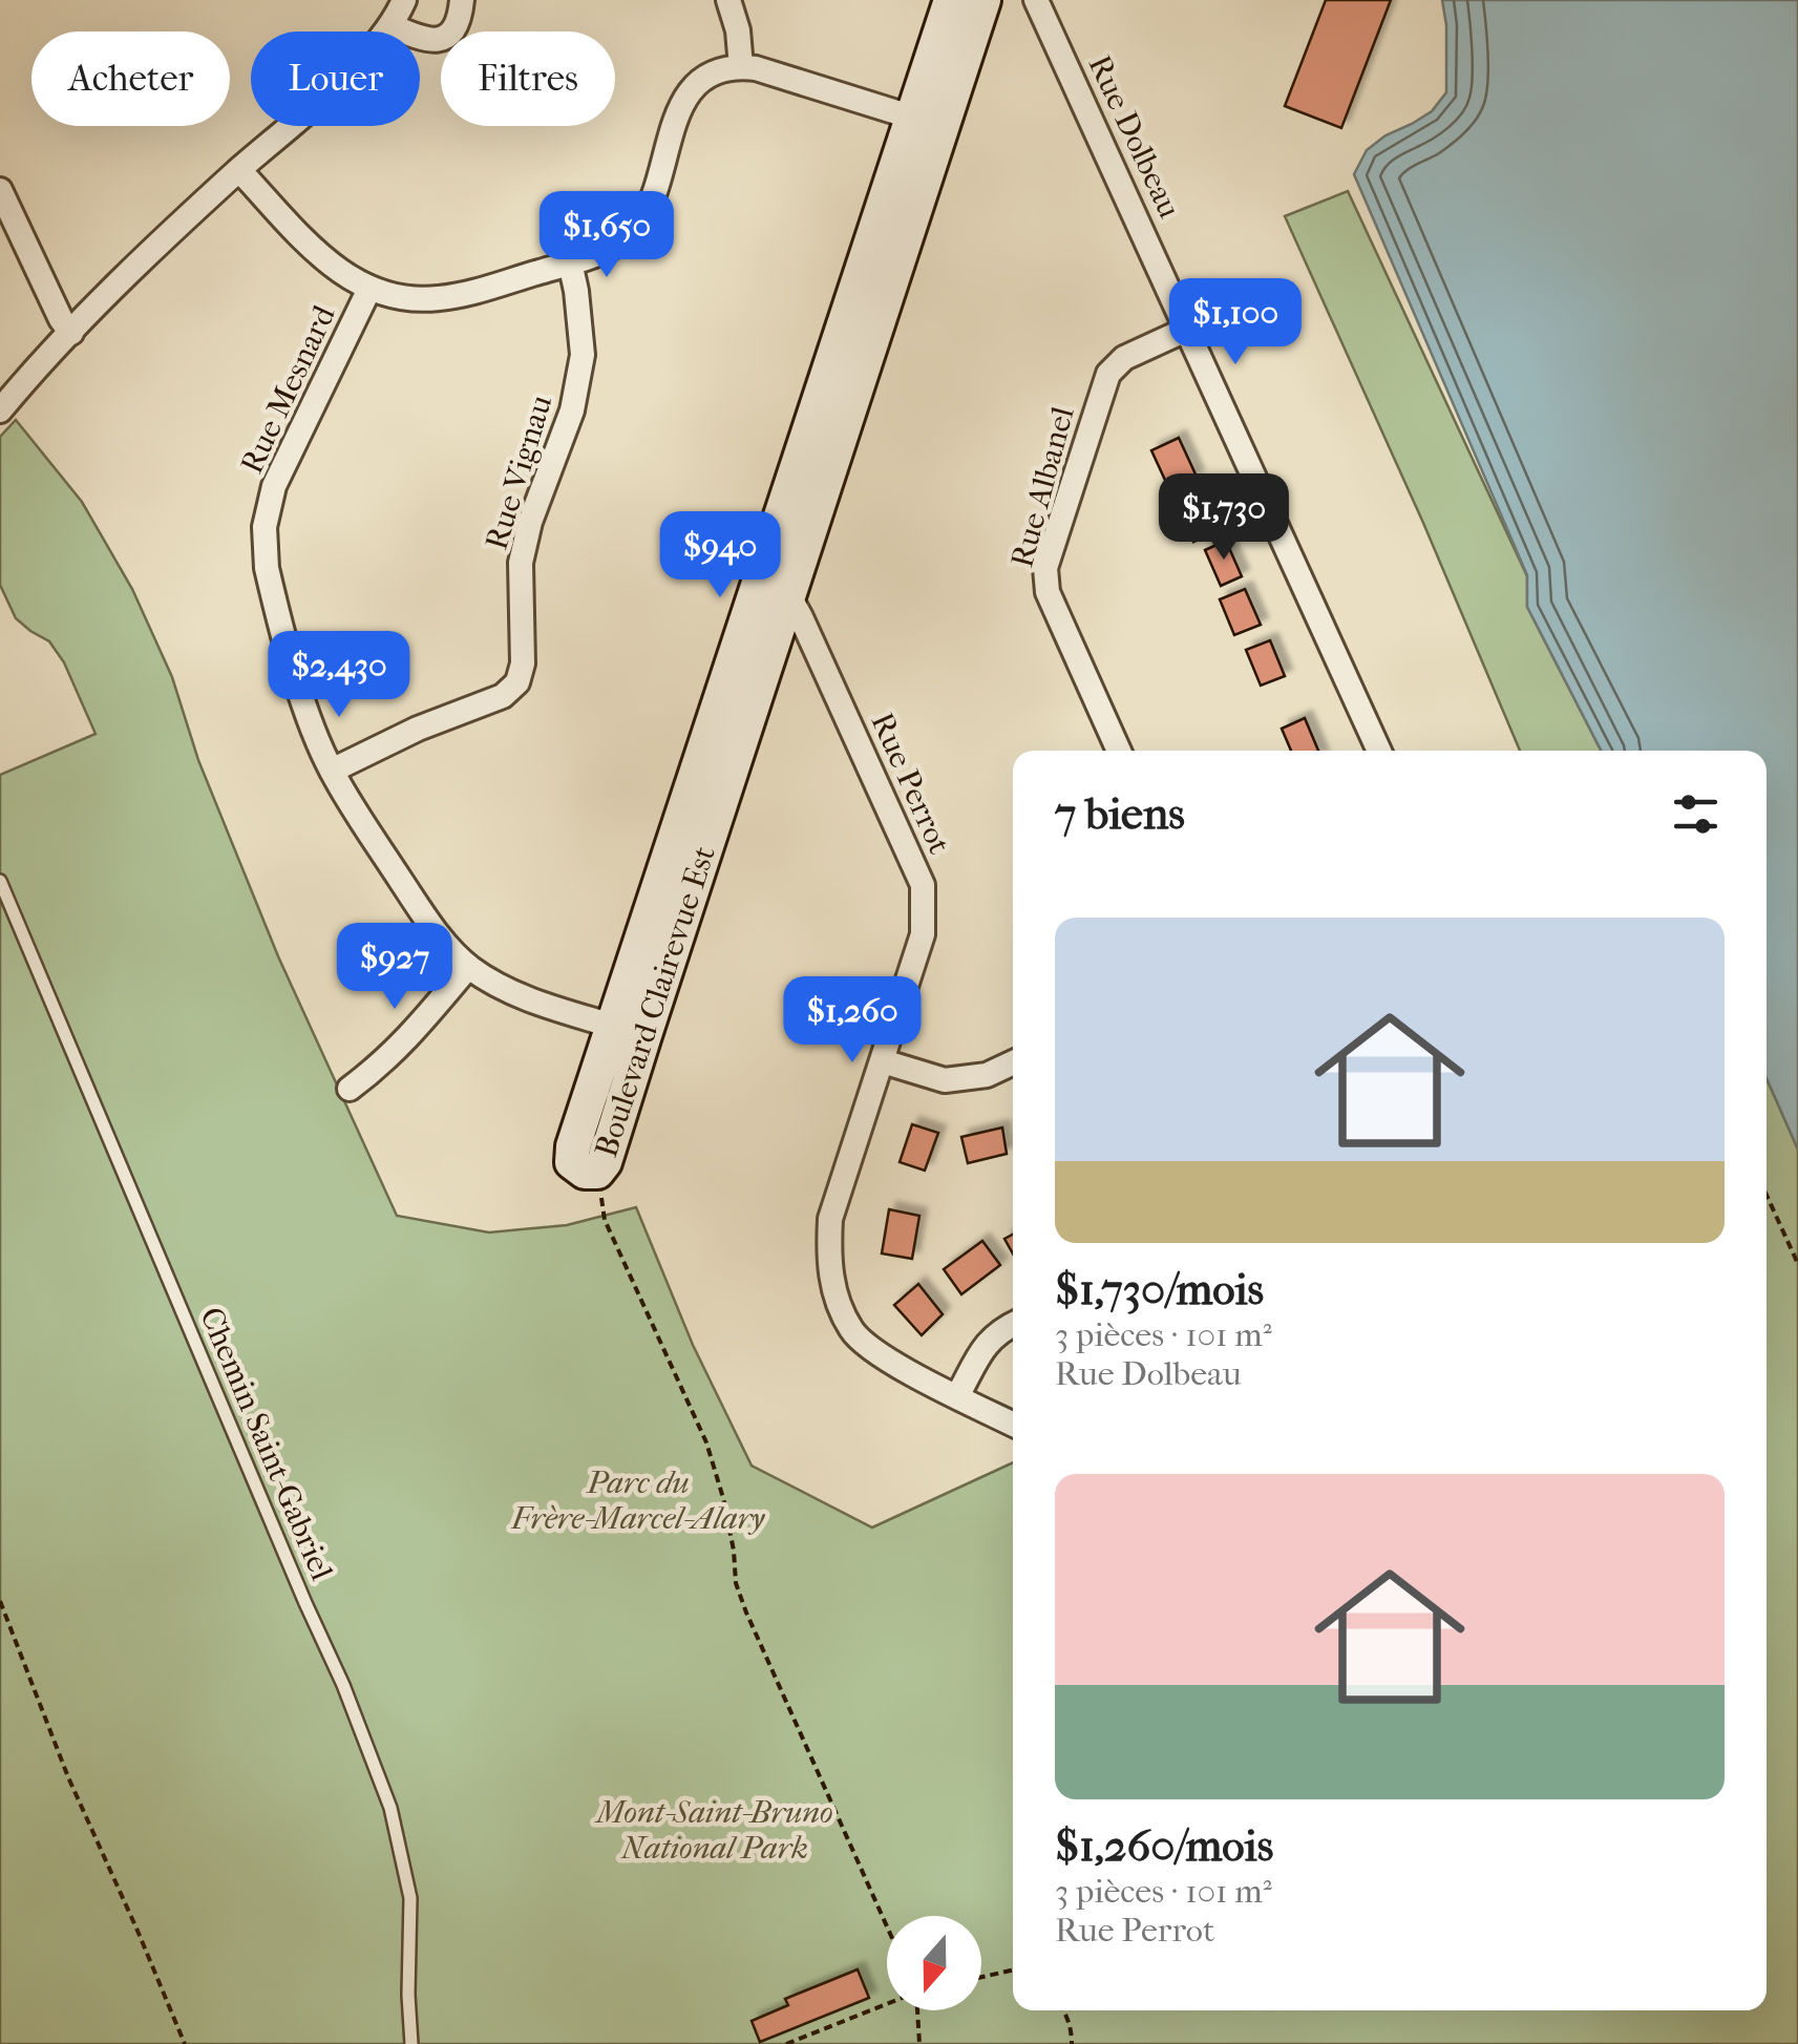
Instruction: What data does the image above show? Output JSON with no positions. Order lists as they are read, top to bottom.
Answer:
{
  "streets": {
    "street": [
      "Rue Dolbeau",
      "Rue Mesnard",
      "Rue Vignau",
      "Rue Albanel",
      "Rue Perrot",
      "Boulevard Clairevue Est"
    ],
    "lane": ["Chemin Saint-Gabriel"]
  },
  "crossings": [
    ["Rue Dolbeau", "Rue Albanel"],
    ["Rue Mesnard", "Rue Vignau"],
    ["Rue Mesnard", "Boulevard Clairevue Est"],
    ["Rue Perrot", "Boulevard Clairevue Est"]
  ],
  "parks": ["Parc du Frère-Marcel-Alary", "Mont-Saint-Bruno National Park"],
  "north": "bottom",
  "page": {
    "chip": ["Acheter", "Louer", "Filtres"],
    "price": [
      "$1,650",
      "$1,100",
      "$1,730",
      "$940",
      "$2,430",
      "$927",
      "$1,260"
    ],
    "heading": "7 biens",
    "list": [
      {
        "name": "$1,730/mois",
        "note": "3 pièces · 101 m² · Rue Dolbeau"
      },
      {
        "name": "$1,260/mois",
        "note": "3 pièces · 101 m² · Rue Perrot"
      }
    ]
  }
}
